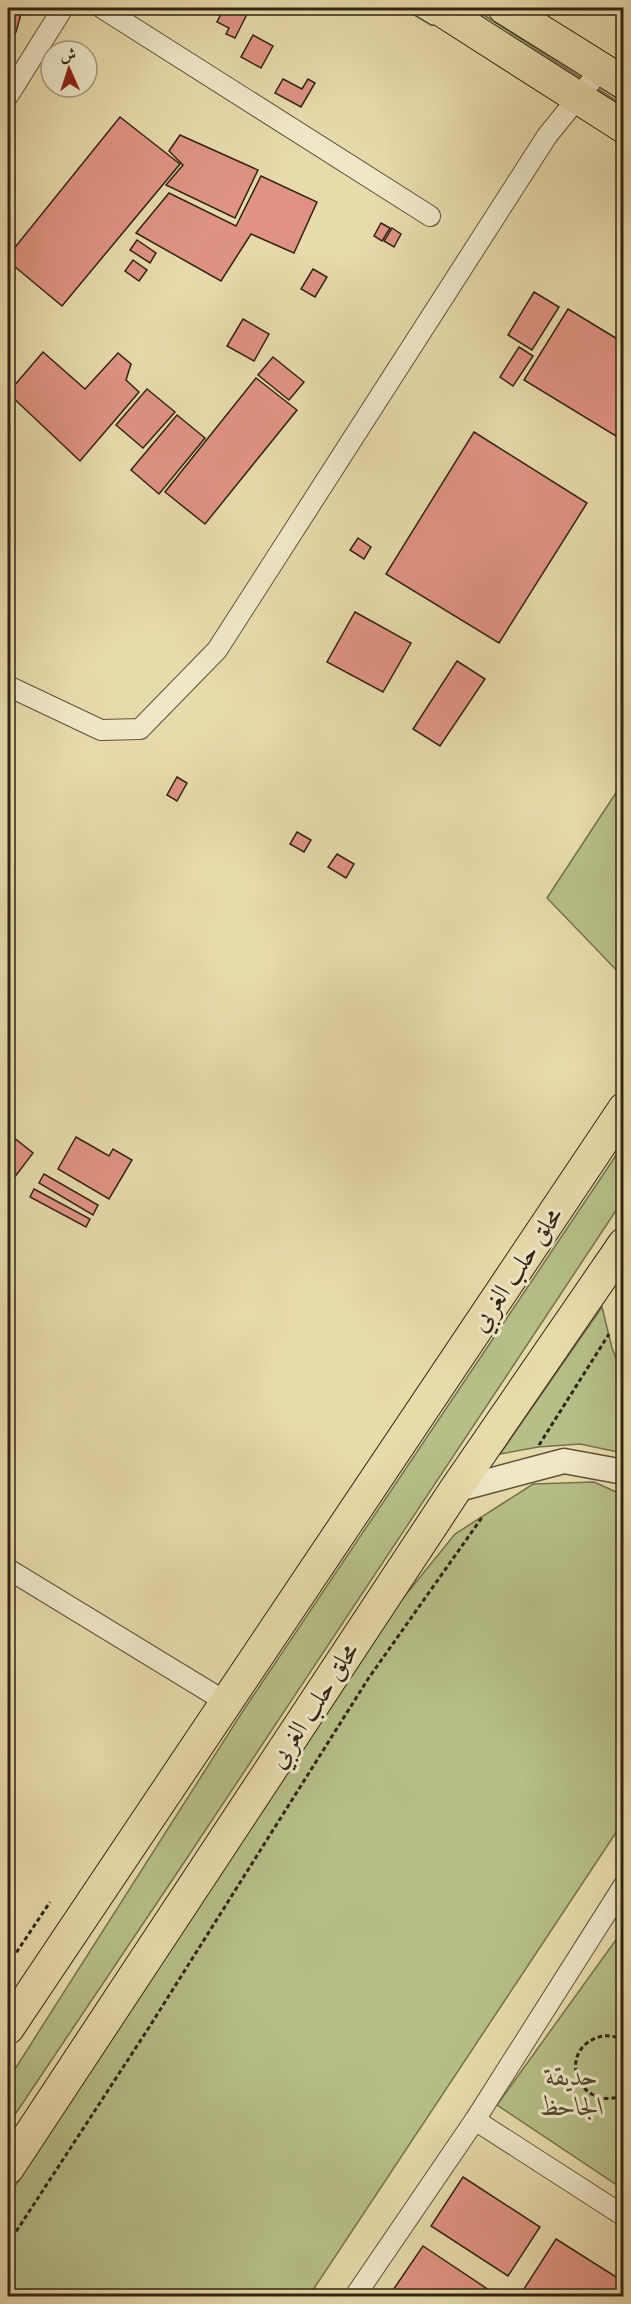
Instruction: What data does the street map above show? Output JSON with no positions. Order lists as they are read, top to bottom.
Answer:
{
  "streets": {
    "highway": ["محلق حلب الغربي"]
  },
  "parks": ["حديقة الجاحظ"],
  "north": "top"
}
